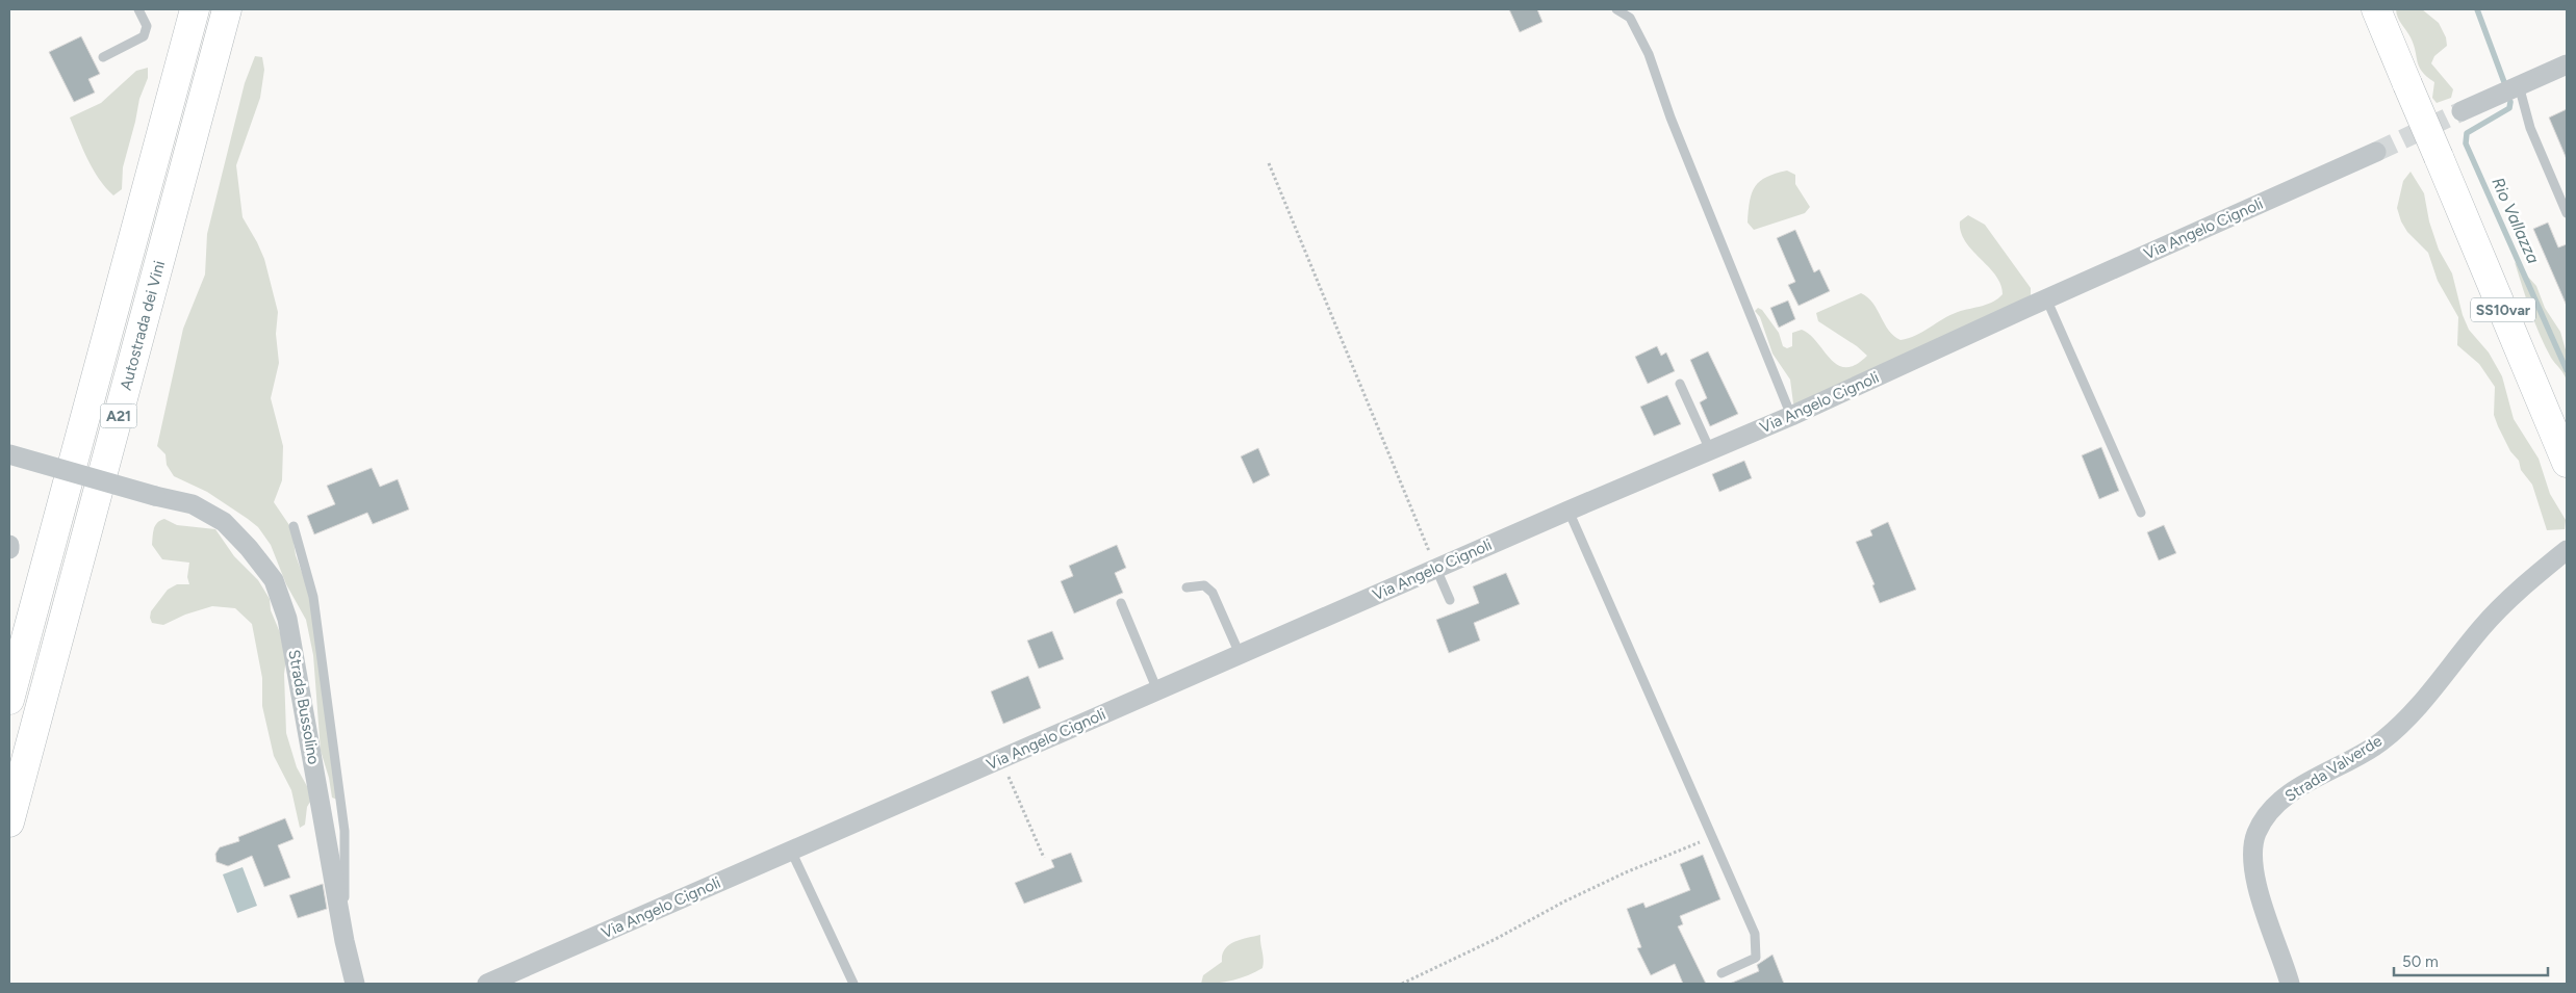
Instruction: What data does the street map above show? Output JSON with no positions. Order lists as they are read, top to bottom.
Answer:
{
  "streets": {
    "highway": ["SS10var", "Autostrada dei Vini", "A21"],
    "street": ["Via Angelo Cignoli", "Strada Bussolino", "Strada Valverde"]
  },
  "water": ["Rio Vallazza"],
  "scale_bar": "50 m"
}
